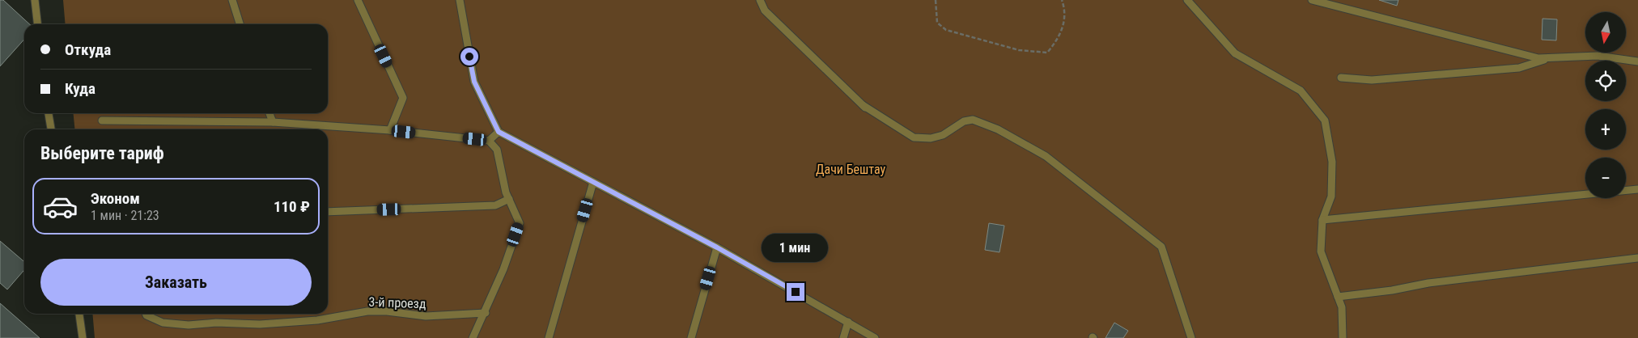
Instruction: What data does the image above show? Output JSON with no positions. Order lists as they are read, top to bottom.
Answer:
{
  "streets": {
    "lane": ["3-й проезд"]
  },
  "parks": ["Дачи Бештау"],
  "north": "bottom",
  "page": {
    "map_buttons": ["+", "−"],
    "banner": ["Откуда", "Куда"],
    "heading": "Выберите тариф",
    "list": [
      {
        "name": "Эконом",
        "note": "1 мин · 21:23",
        "value": "110 ₽"
      }
    ],
    "bubble": "1 мин",
    "buttons": "Заказать"
  }
}
